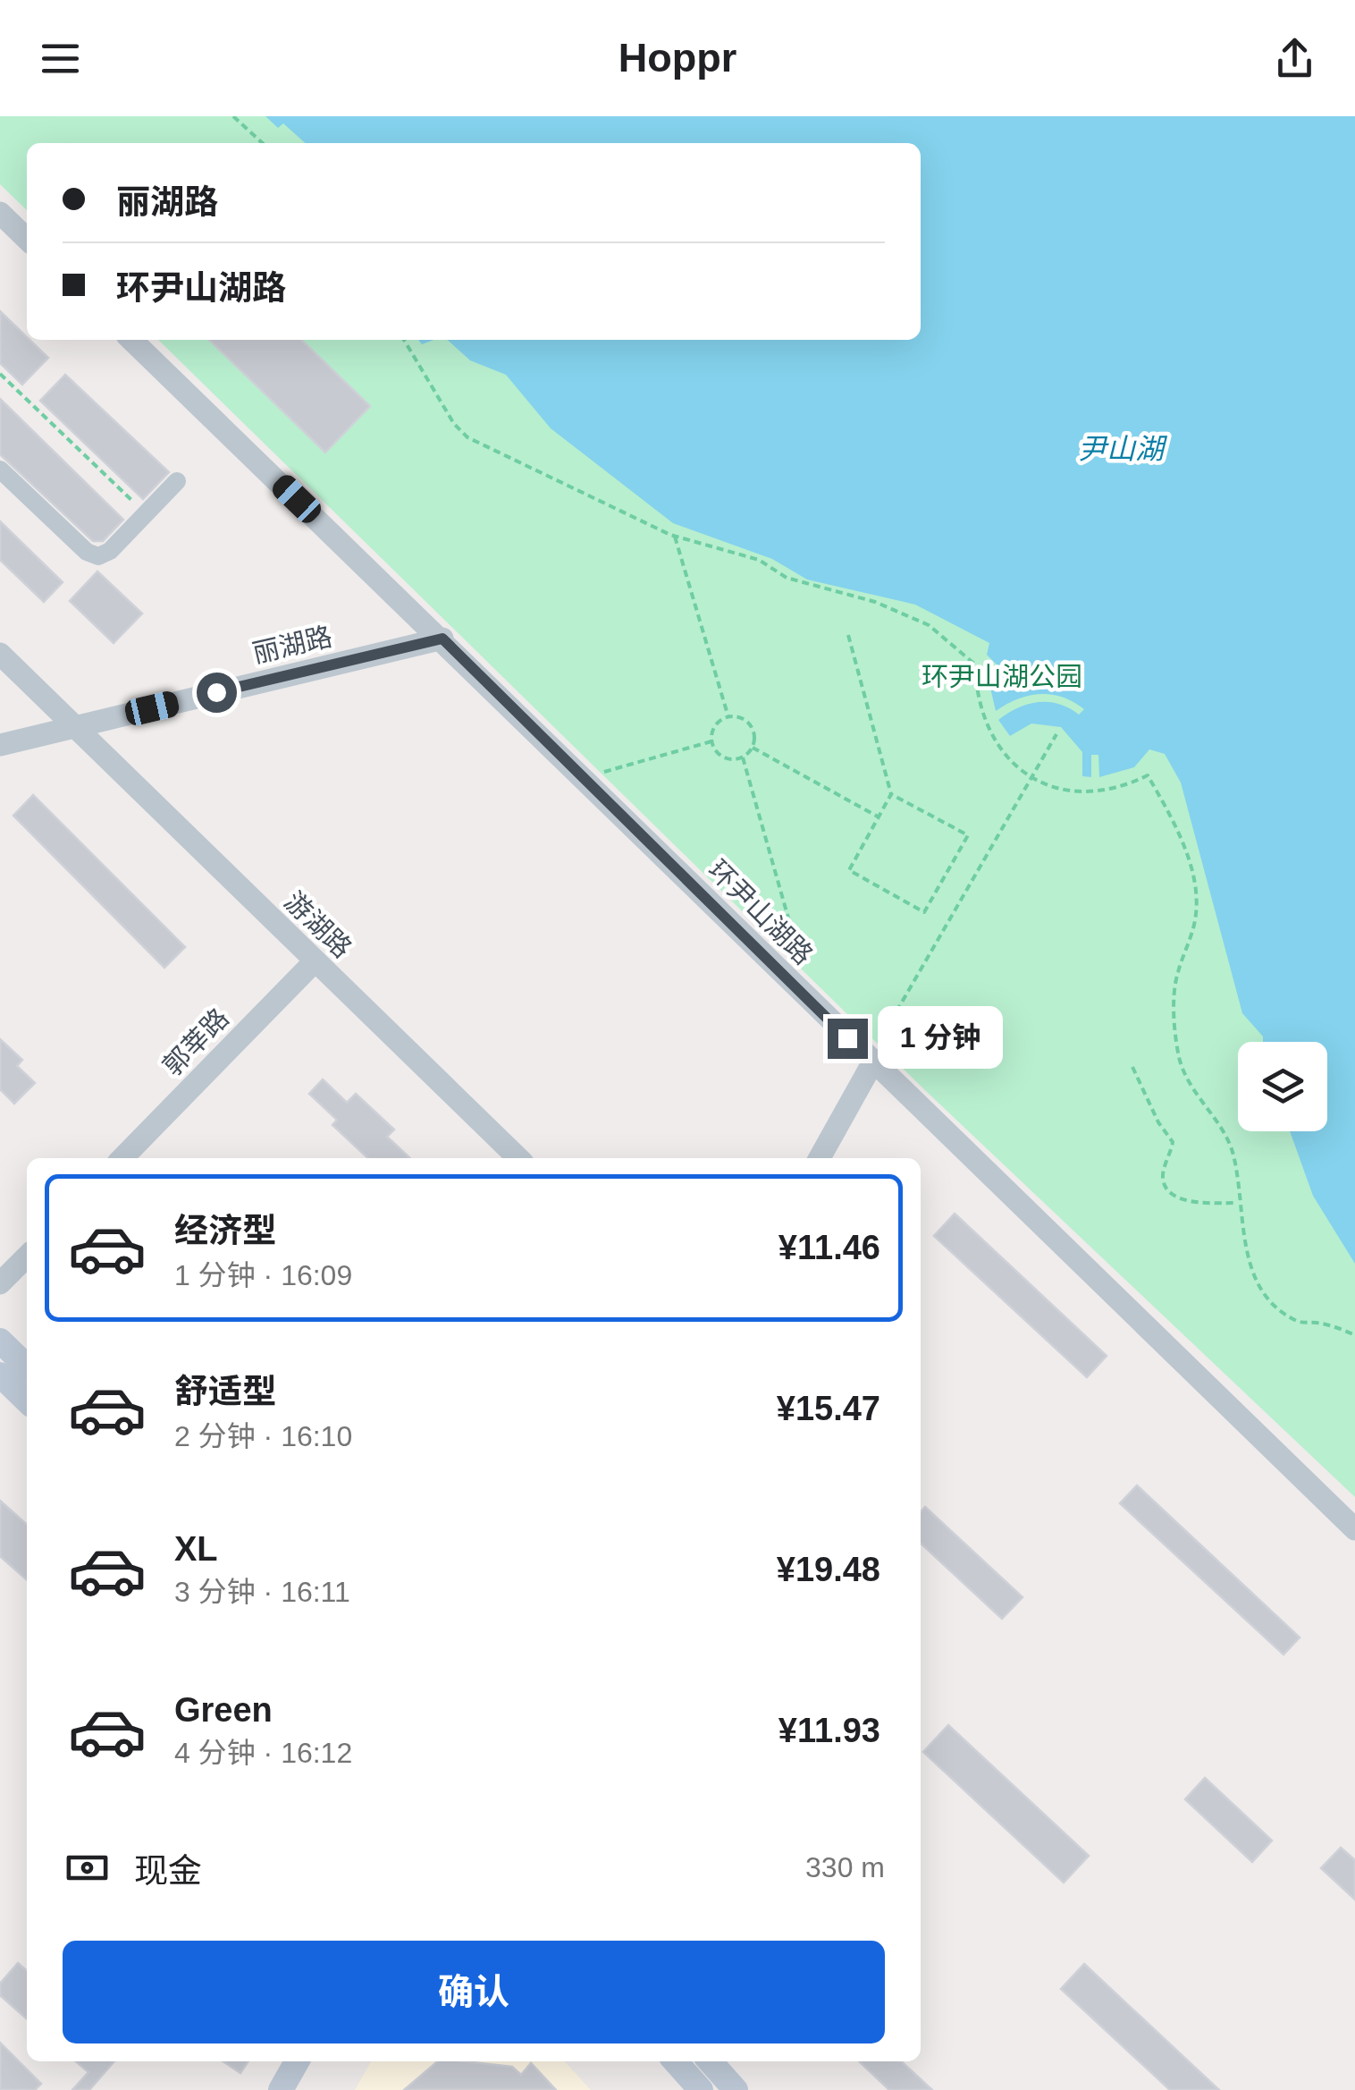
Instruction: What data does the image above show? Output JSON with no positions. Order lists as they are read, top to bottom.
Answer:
{
  "streets": {
    "street": [
      "丽湖路",
      "环尹山湖路",
      "游湖路",
      "郭莘路"
    ]
  },
  "crossings": [
    ["丽湖路", "环尹山湖路"],
    ["丽湖路", "游湖路"],
    ["游湖路", "郭莘路"]
  ],
  "water": ["尹山湖"],
  "parks": ["环尹山湖公园"],
  "page": {
    "header": "Hoppr",
    "banner": ["丽湖路", "环尹山湖路"],
    "bubble": "1 分钟",
    "list": [
      {
        "name": "经济型",
        "note": "1 分钟 · 16:09",
        "value": "¥11.46"
      },
      {
        "name": "舒适型",
        "note": "2 分钟 · 16:10",
        "value": "¥15.47"
      },
      {
        "name": "XL",
        "note": "3 分钟 · 16:11",
        "value": "¥19.48"
      },
      {
        "name": "Green",
        "note": "4 分钟 · 16:12",
        "value": "¥11.93"
      }
    ],
    "pay": ["现金", "330 m"],
    "buttons": "确认"
  }
}
